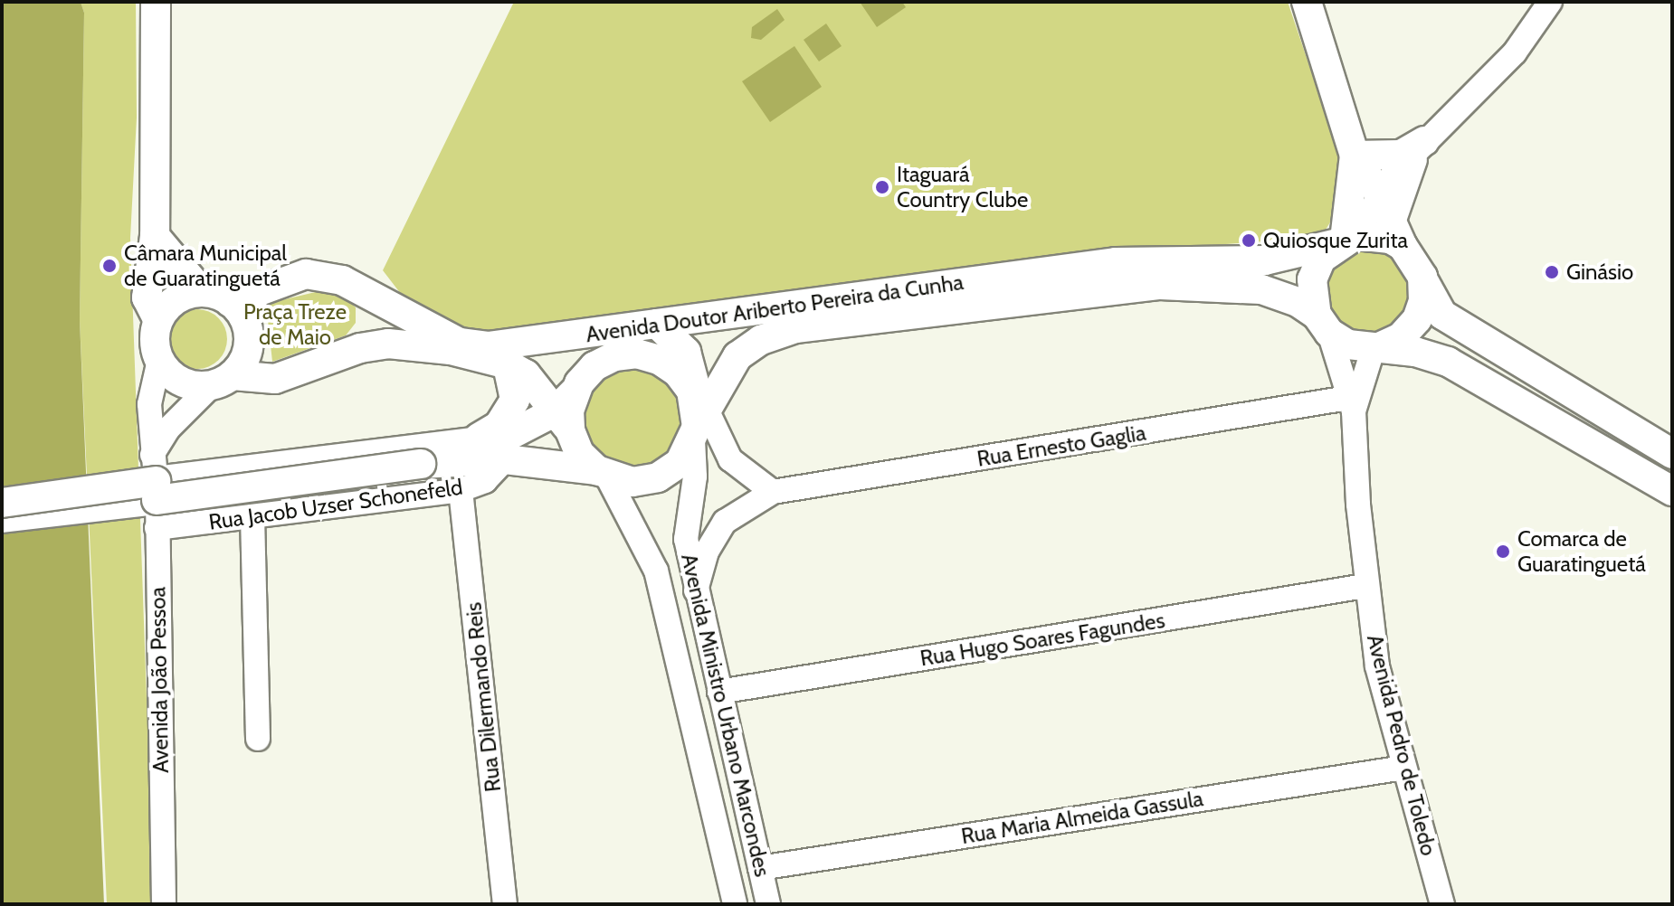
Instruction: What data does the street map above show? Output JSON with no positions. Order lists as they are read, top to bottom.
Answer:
{
  "streets": {
    "main road": ["Avenida Doutor Ariberto Pereira da Cunha"],
    "street": [
      "Rua Ernesto Gaglia",
      "Rua Jacob Uzser Schonefeld",
      "Rua Hugo Soares Fagundes",
      "Avenida João Pessoa",
      "Rua Dilermando Reis",
      "Avenida Ministro Urbano Marcondes",
      "Avenida Pedro de Toledo",
      "Rua Maria Almeida Gassula"
    ]
  },
  "crossings": [
    ["Avenida Doutor Ariberto Pereira da Cunha", "Avenida João Pessoa"],
    ["Avenida Doutor Ariberto Pereira da Cunha", "Avenida Ministro Urbano Marcondes"],
    ["Avenida Doutor Ariberto Pereira da Cunha", "Avenida Pedro de Toledo"],
    ["Rua Ernesto Gaglia", "Avenida Pedro de Toledo"],
    ["Rua Jacob Uzser Schonefeld", "Avenida João Pessoa"],
    ["Rua Jacob Uzser Schonefeld", "Rua Dilermando Reis"],
    ["Rua Hugo Soares Fagundes", "Avenida Ministro Urbano Marcondes"],
    ["Rua Hugo Soares Fagundes", "Avenida Pedro de Toledo"],
    ["Avenida Ministro Urbano Marcondes", "Rua Maria Almeida Gassula"],
    ["Avenida Pedro de Toledo", "Rua Maria Almeida Gassula"]
  ],
  "parks": ["Praça Treze de Maio"],
  "places": [
    "Itaguará Country Clube",
    "Quiosque Zurita",
    "Câmara Municipal de Guaratinguetá",
    "Ginásio",
    "Comarca de Guaratinguetá"
  ]
}
